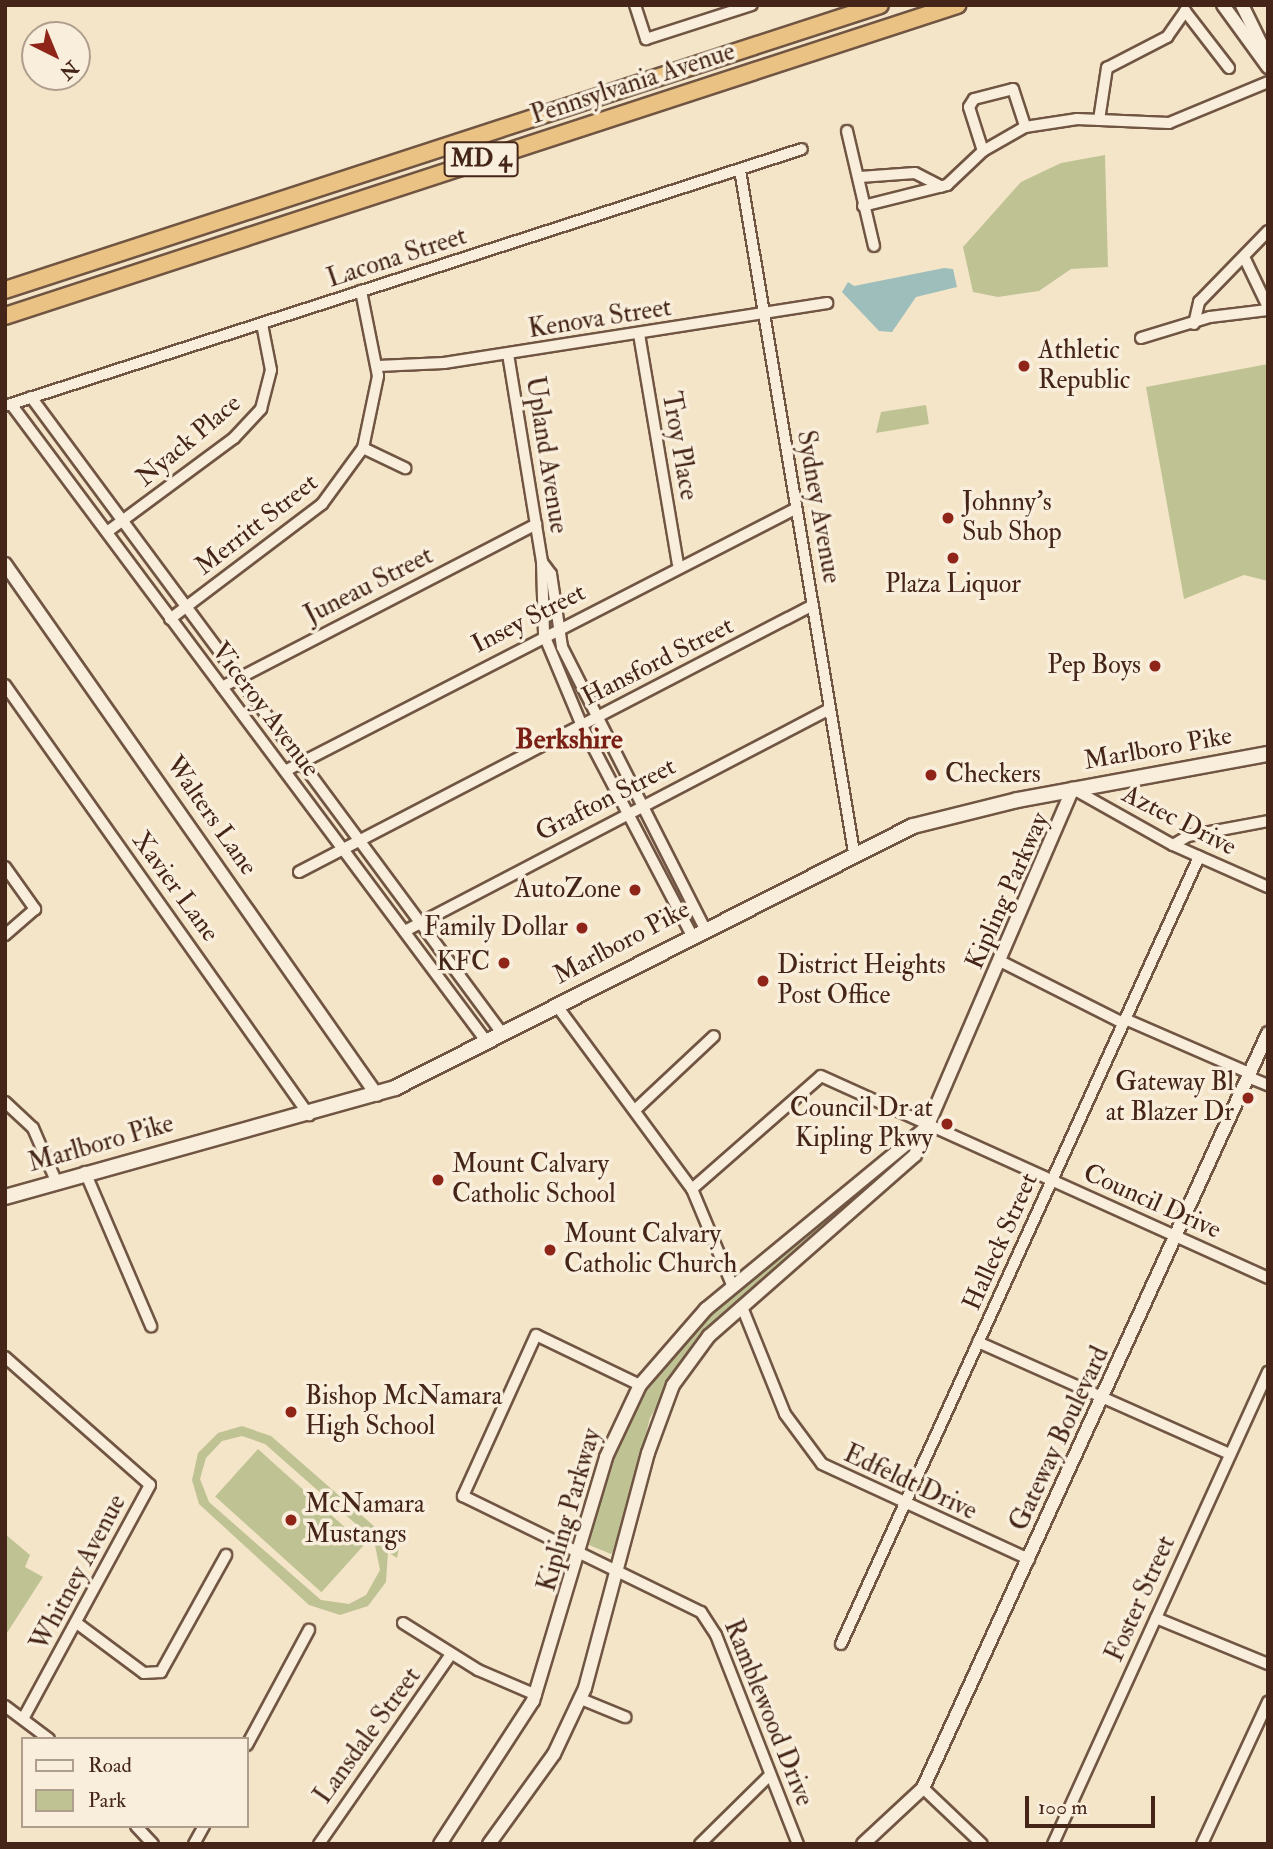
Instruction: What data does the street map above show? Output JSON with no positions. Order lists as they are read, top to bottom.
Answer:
{
  "streets": {
    "highway": ["Pennsylvania Avenue", "MD 4"],
    "main road": ["Marlboro Pike"],
    "street": [
      "Lacona Street",
      "Kenova Street",
      "Nyack Place",
      "Troy Place",
      "Upland Avenue",
      "Sydney Avenue",
      "Merritt Street",
      "Juneau Street",
      "Insey Street",
      "Hansford Street",
      "Viceroy Avenue",
      "Grafton Street",
      "Walters Lane",
      "Aztec Drive",
      "Xavier Lane",
      "Kipling Parkway",
      "Council Drive",
      "Halleck Street",
      "Gateway Boulevard",
      "Edfeldt Drive",
      "Whitney Avenue",
      "Foster Street",
      "Ramblewood Drive",
      "Lansdale Street"
    ]
  },
  "crossings": [
    ["Lacona Street", "Nyack Place"],
    ["Lacona Street", "Sydney Avenue"],
    ["Lacona Street", "Merritt Street"],
    ["Lacona Street", "Viceroy Avenue"],
    ["Kenova Street", "Troy Place"],
    ["Kenova Street", "Upland Avenue"],
    ["Kenova Street", "Sydney Avenue"],
    ["Kenova Street", "Merritt Street"],
    ["Nyack Place", "Viceroy Avenue"],
    ["Troy Place", "Insey Street"],
    ["Upland Avenue", "Juneau Street"],
    ["Upland Avenue", "Insey Street"],
    ["Upland Avenue", "Hansford Street"],
    ["Upland Avenue", "Marlboro Pike"],
    ["Upland Avenue", "Grafton Street"],
    ["Sydney Avenue", "Insey Street"],
    ["Sydney Avenue", "Hansford Street"],
    ["Sydney Avenue", "Marlboro Pike"],
    ["Sydney Avenue", "Grafton Street"],
    ["Merritt Street", "Viceroy Avenue"],
    ["Juneau Street", "Viceroy Avenue"],
    ["Insey Street", "Viceroy Avenue"],
    ["Hansford Street", "Viceroy Avenue"],
    ["Viceroy Avenue", "Marlboro Pike"],
    ["Viceroy Avenue", "Grafton Street"],
    ["Marlboro Pike", "Walters Lane"],
    ["Marlboro Pike", "Aztec Drive"],
    ["Marlboro Pike", "Xavier Lane"],
    ["Marlboro Pike", "Kipling Parkway"],
    ["Aztec Drive", "Kipling Parkway"],
    ["Aztec Drive", "Halleck Street"],
    ["Kipling Parkway", "Council Drive"],
    ["Kipling Parkway", "Edfeldt Drive"],
    ["Kipling Parkway", "Ramblewood Drive"],
    ["Council Drive", "Halleck Street"],
    ["Council Drive", "Gateway Boulevard"],
    ["Halleck Street", "Edfeldt Drive"],
    ["Gateway Boulevard", "Edfeldt Drive"]
  ],
  "districts": ["Berkshire"],
  "places": [
    "Athletic Republic",
    "Johnny's Sub Shop",
    "Plaza Liquor",
    "Pep Boys",
    "Checkers",
    "AutoZone",
    "Family Dollar",
    "KFC",
    "District Heights Post Office",
    "Gateway Bl at Blazer Dr",
    "Council Dr at Kipling Pkwy",
    "Mount Calvary Catholic School",
    "Mount Calvary Catholic Church",
    "Bishop McNamara High School",
    "McNamara Mustangs"
  ],
  "legend": ["Road", "Park"],
  "scale_bar": "100 m",
  "north": "bottom right"
}
